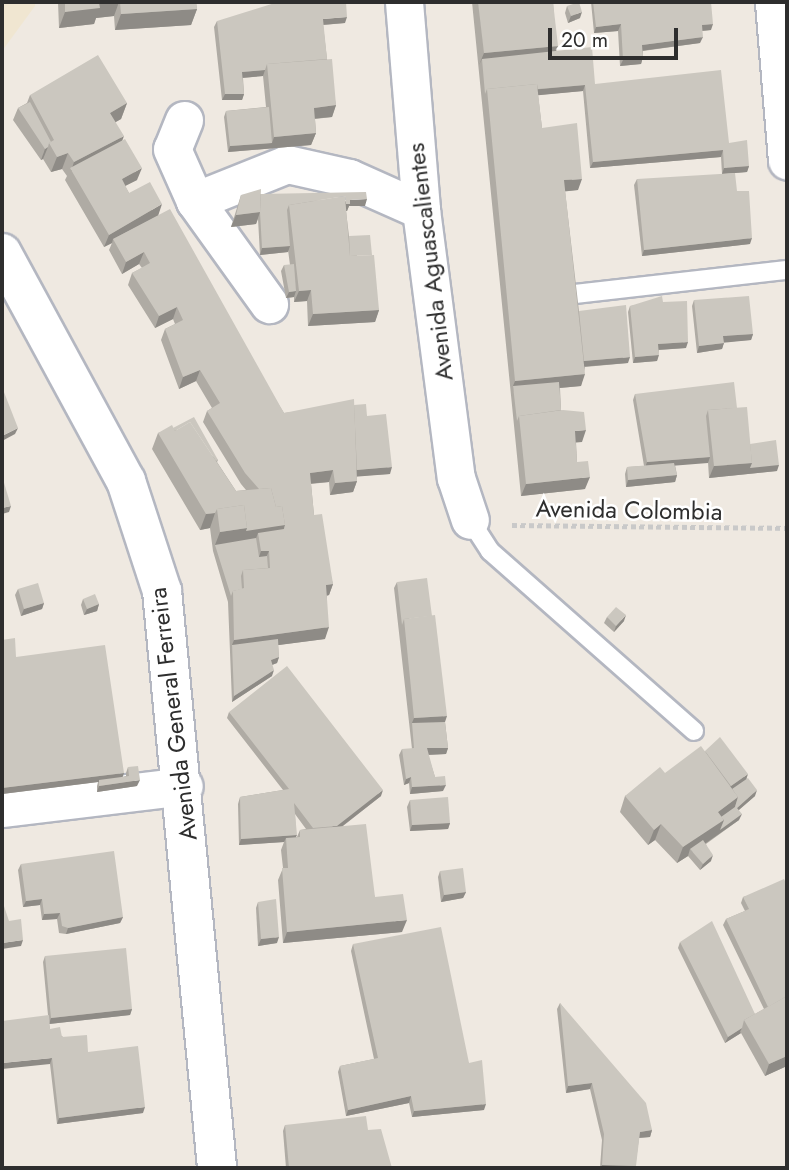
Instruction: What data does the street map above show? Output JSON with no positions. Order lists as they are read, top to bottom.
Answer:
{
  "streets": {
    "street": ["Avenida Aguascalientes", "Avenida General Ferreira"],
    "path": ["Avenida Colombia"]
  },
  "crossings": [
    ["Avenida Aguascalientes", "Avenida Colombia"]
  ],
  "scale_bar": "20 m"
}
